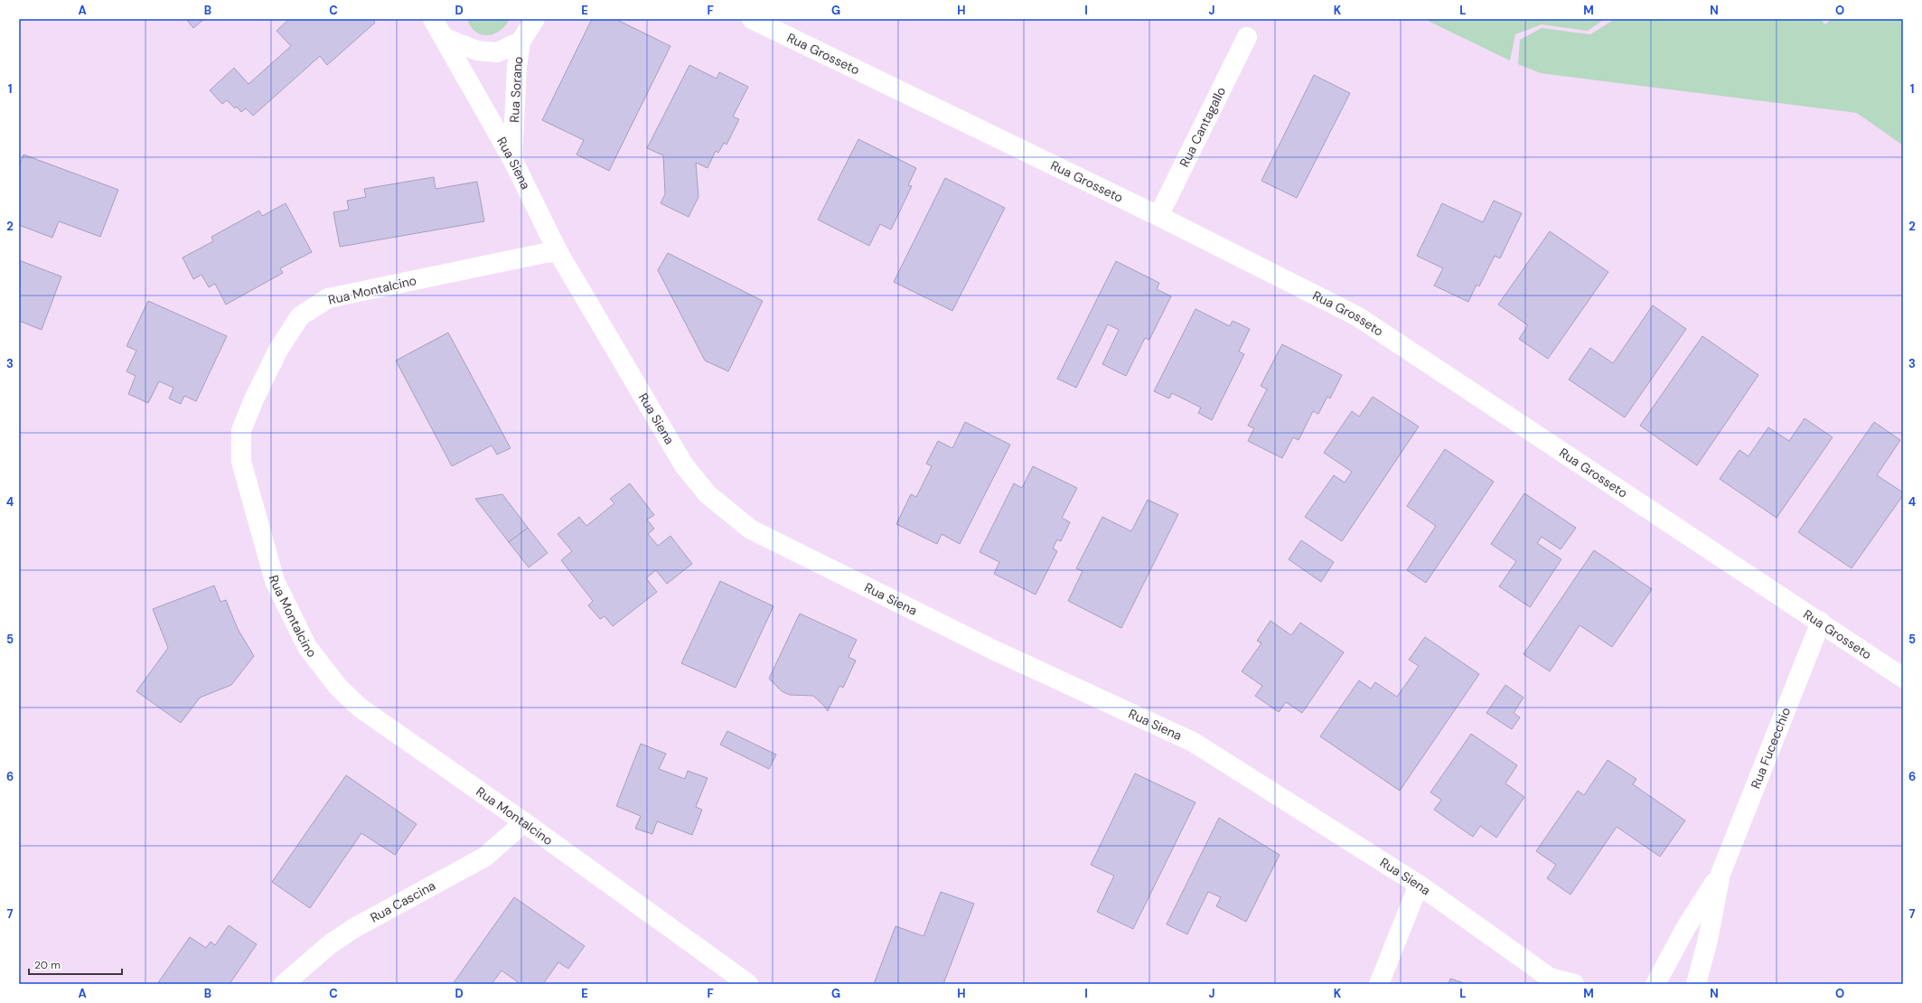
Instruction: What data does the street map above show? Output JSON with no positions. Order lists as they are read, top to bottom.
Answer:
{
  "streets": {
    "street": [
      "Rua Grosseto",
      "Rua Sorano",
      "Rua Cantagallo",
      "Rua Siena",
      "Rua Montalcino",
      "Rua Fucecchio",
      "Rua Cascina"
    ]
  },
  "crossings": [
    ["Rua Grosseto", "Rua Cantagallo"],
    ["Rua Grosseto", "Rua Fucecchio"],
    ["Rua Sorano", "Rua Siena"],
    ["Rua Siena", "Rua Montalcino"],
    ["Rua Montalcino", "Rua Cascina"]
  ],
  "scale_bar": "20 m",
  "grid": {
    "columns": [
      "A",
      "B",
      "C",
      "D",
      "E",
      "F",
      "G",
      "H",
      "I",
      "J",
      "K",
      "L",
      "M",
      "N",
      "O"
    ],
    "rows": [
      "1",
      "2",
      "3",
      "4",
      "5",
      "6",
      "7"
    ]
  }
}
